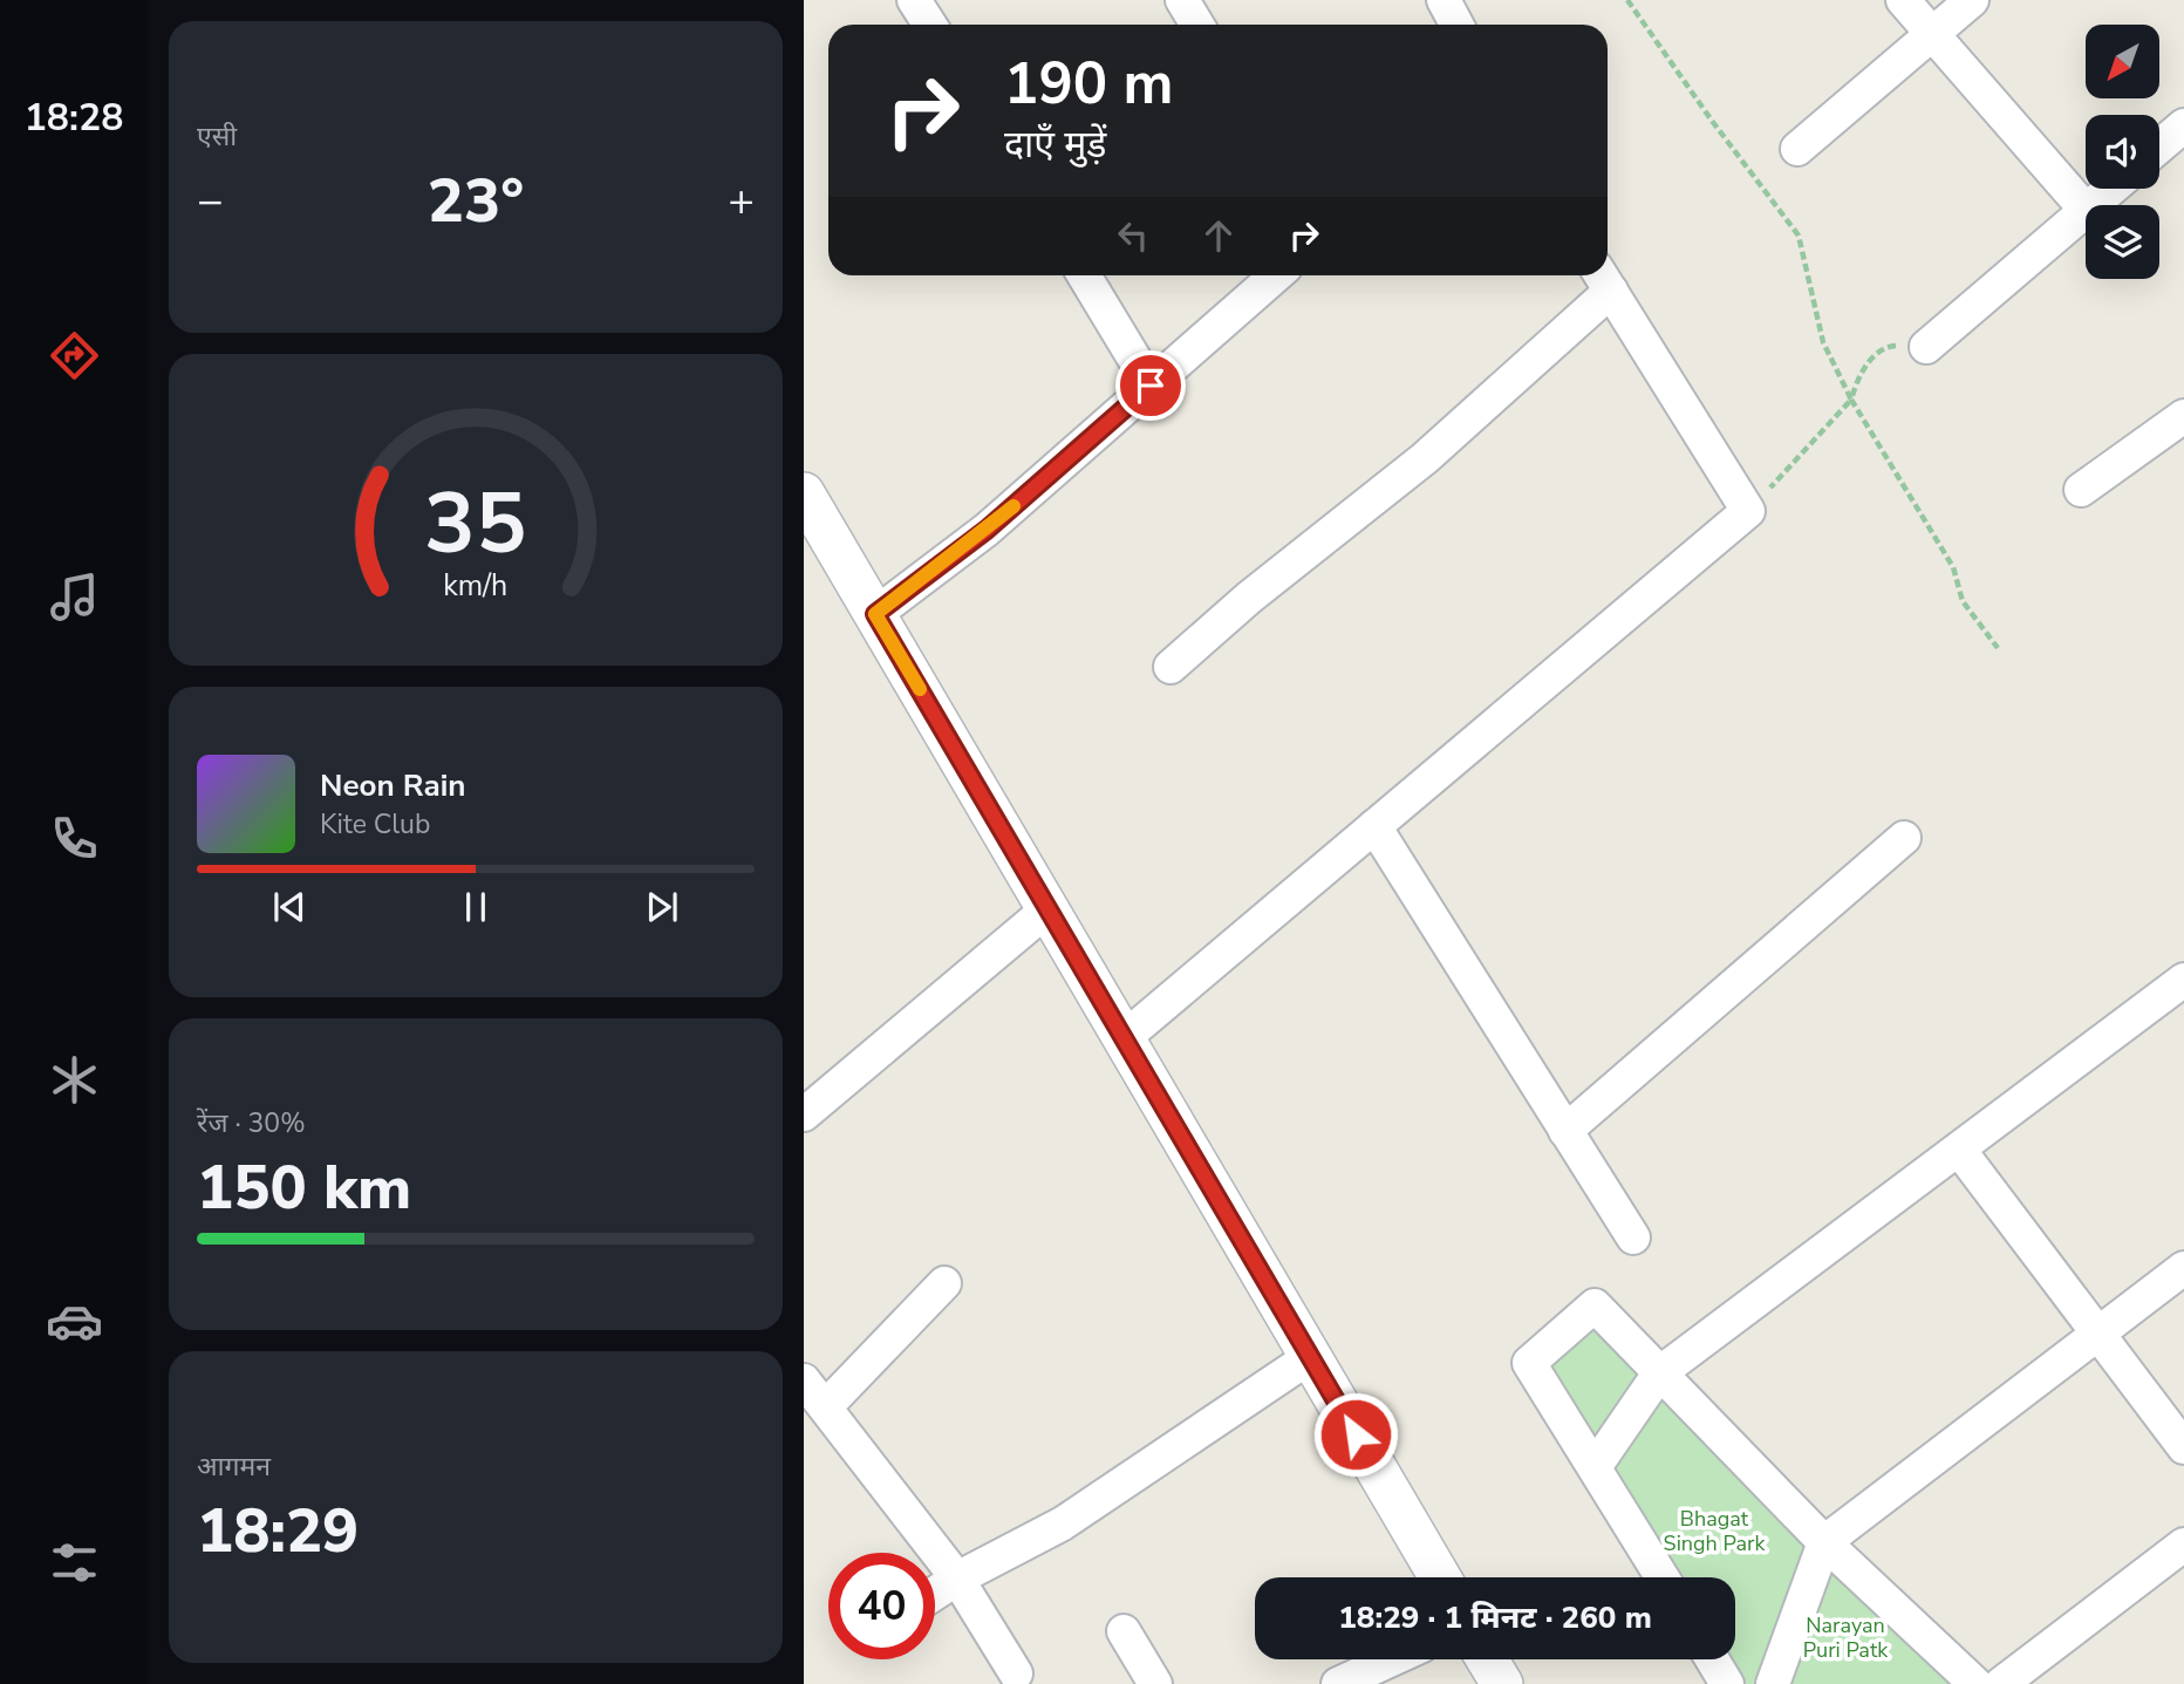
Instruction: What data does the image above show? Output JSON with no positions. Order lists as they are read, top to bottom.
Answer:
{
  "parks": ["Bhagat Singh Park", "Narayan Puri Patk"],
  "north": "bottom left",
  "page": {
    "tabs": "18:28",
    "tile": [
      "एसी",
      ["रेंज · 30%", "150 km"],
      ["आगमन", "18:29"]
    ],
    "turn": ["190 m", "दाएँ मुड़ें"],
    "heat": ["−", "23°", "+"],
    "song": ["Neon Rain", "Kite Club"],
    "limit": "40",
    "trip": "18:29 · 1 मिनट · 260 m",
    "gauge": ["35", "km/h"]
  }
}
